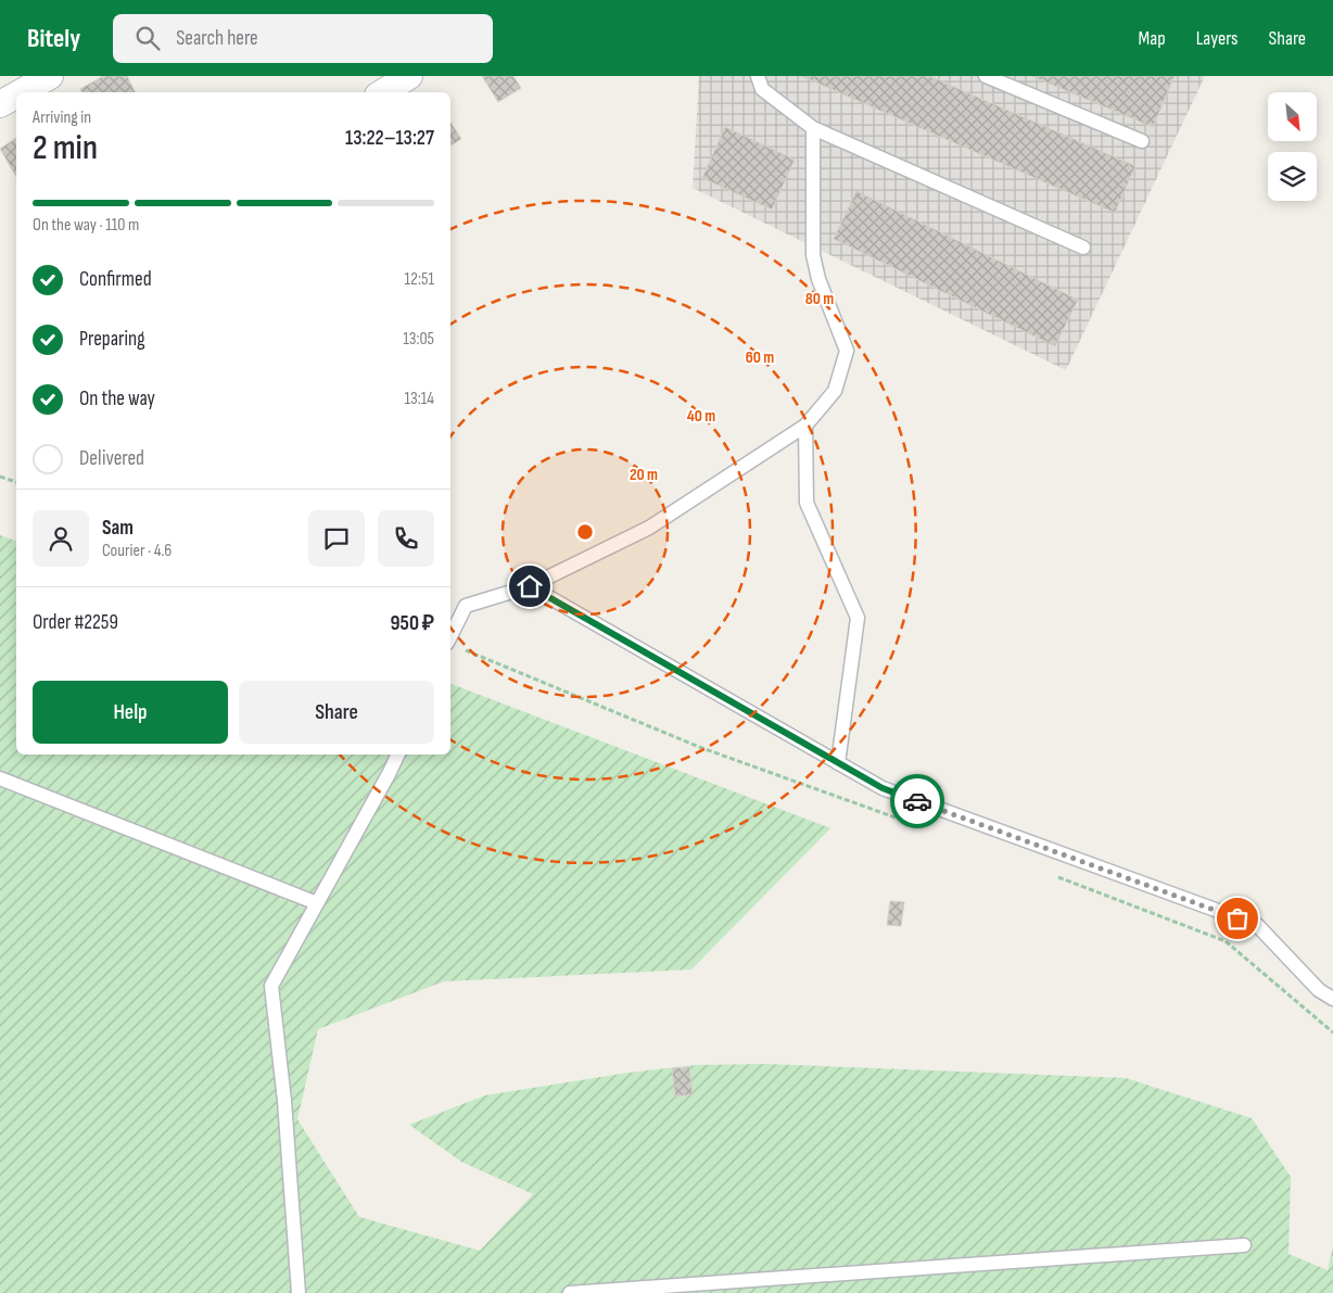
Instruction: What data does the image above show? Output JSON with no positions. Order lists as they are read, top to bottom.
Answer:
{
  "north": "bottom right",
  "page": {
    "header": "Bitely",
    "search": "Search here",
    "nav": ["Map", "Layers", "Share"],
    "heading": ["2 min", "Arriving in", "13:22–13:27"],
    "panel": [
      "Sam",
      "Courier · 4.6",
      "Order #2259",
      "950 ₽"
    ],
    "bar": "On the way · 110 m",
    "list": [
      ["Confirmed", "12:51"],
      ["Preparing", "13:05"],
      ["On the way", "13:14"],
      "Delivered"
    ],
    "buttons": ["Help", "Share"]
  },
  "rings": [
    "80 m",
    "60 m",
    "40 m",
    "20 m"
  ]
}
